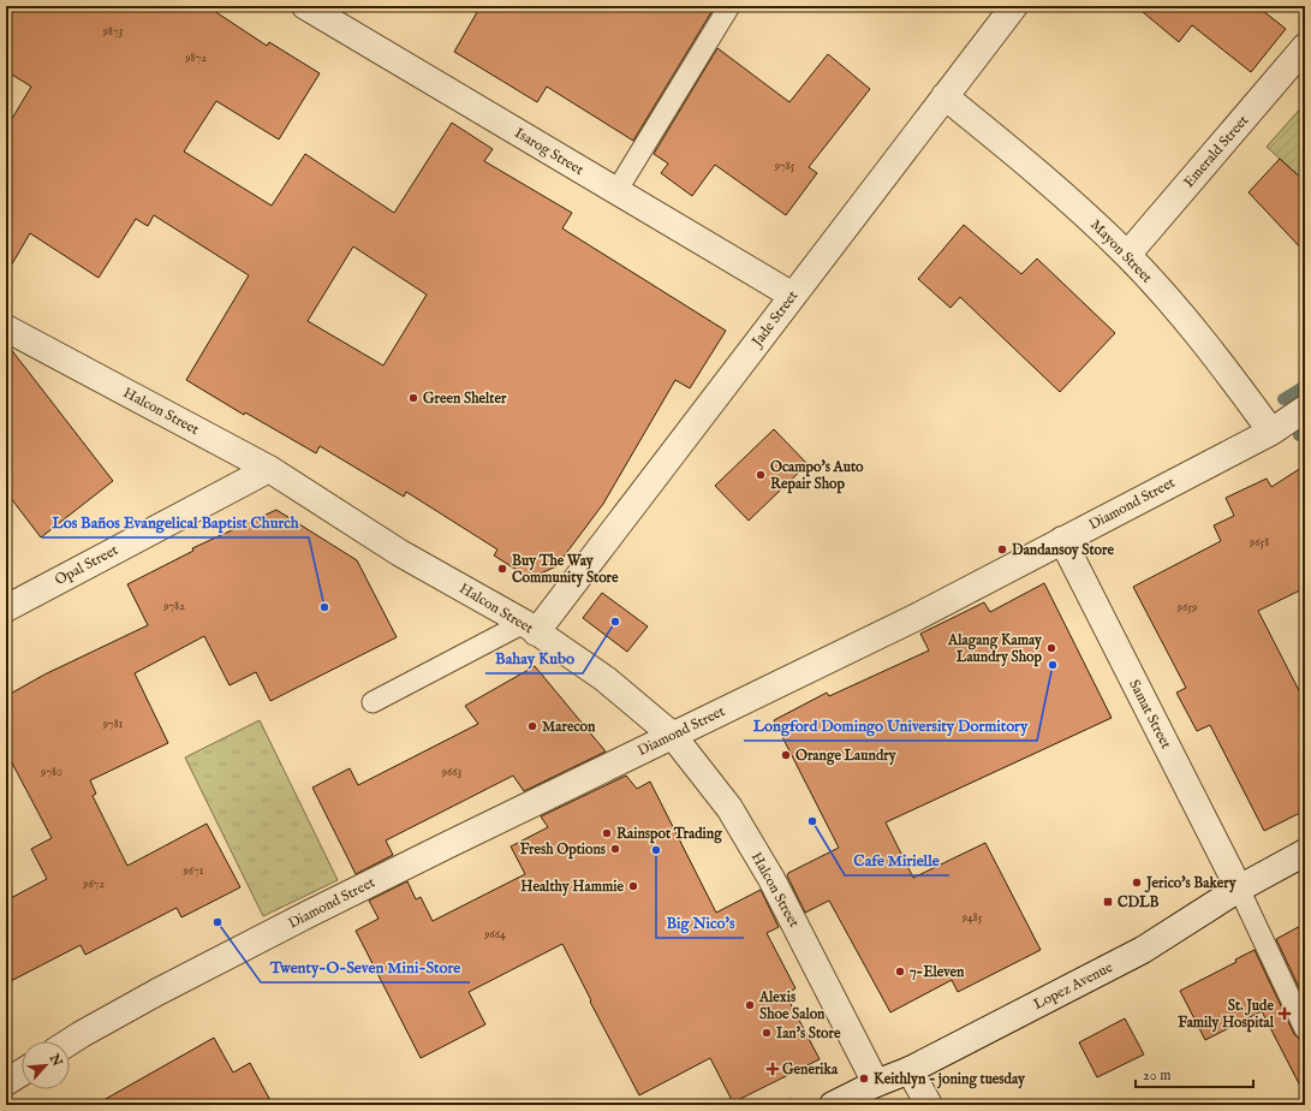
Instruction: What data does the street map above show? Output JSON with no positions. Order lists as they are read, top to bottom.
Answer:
{
  "streets": {
    "street": [
      "Isarog Street",
      "Emerald Street",
      "Mayon Street",
      "Jade Street",
      "Halcon Street",
      "Diamond Street",
      "Opal Street",
      "Samat Street",
      "Lopez Avenue"
    ]
  },
  "crossings": [
    ["Isarog Street", "Jade Street"],
    ["Emerald Street", "Mayon Street"],
    ["Mayon Street", "Jade Street"],
    ["Mayon Street", "Diamond Street"],
    ["Jade Street", "Halcon Street"],
    ["Halcon Street", "Diamond Street"],
    ["Halcon Street", "Opal Street"],
    ["Halcon Street", "Lopez Avenue"],
    ["Diamond Street", "Samat Street"],
    ["Samat Street", "Lopez Avenue"]
  ],
  "places": {
    "other": [
      "Green Shelter",
      "Ocampo's Auto Repair Shop",
      "Dandansoy Store",
      "Buy The Way Community Store",
      "Los Baños Evangelical Baptist Church",
      "Bahay Kubo",
      "Alagang Kamay Laundry Shop",
      "Longford Domingo University Dormitory",
      "Marecon",
      "Orange Laundry",
      "Cafe Mirielle",
      "Rainspot Trading",
      "Fresh Options",
      "Big Nico's",
      "Jerico's Bakery",
      "Healthy Hammie",
      "Twenty-O-Seven Mini-Store",
      "7-Eleven",
      "Alexis Shoe Salon",
      "Ian's Store",
      "Keithlyn - joning tuesday"
    ],
    "transit": ["CDLB"],
    "health": ["St. Jude Family Hospital", "Generika"]
  },
  "house_numbers": [
    "9873",
    "9872",
    "9785",
    "9658",
    "9782",
    "9659",
    "9781",
    "9780",
    "9663",
    "9671",
    "9672",
    "9485",
    "9664"
  ],
  "scale_bar": "20 m",
  "north": "top right"
}
